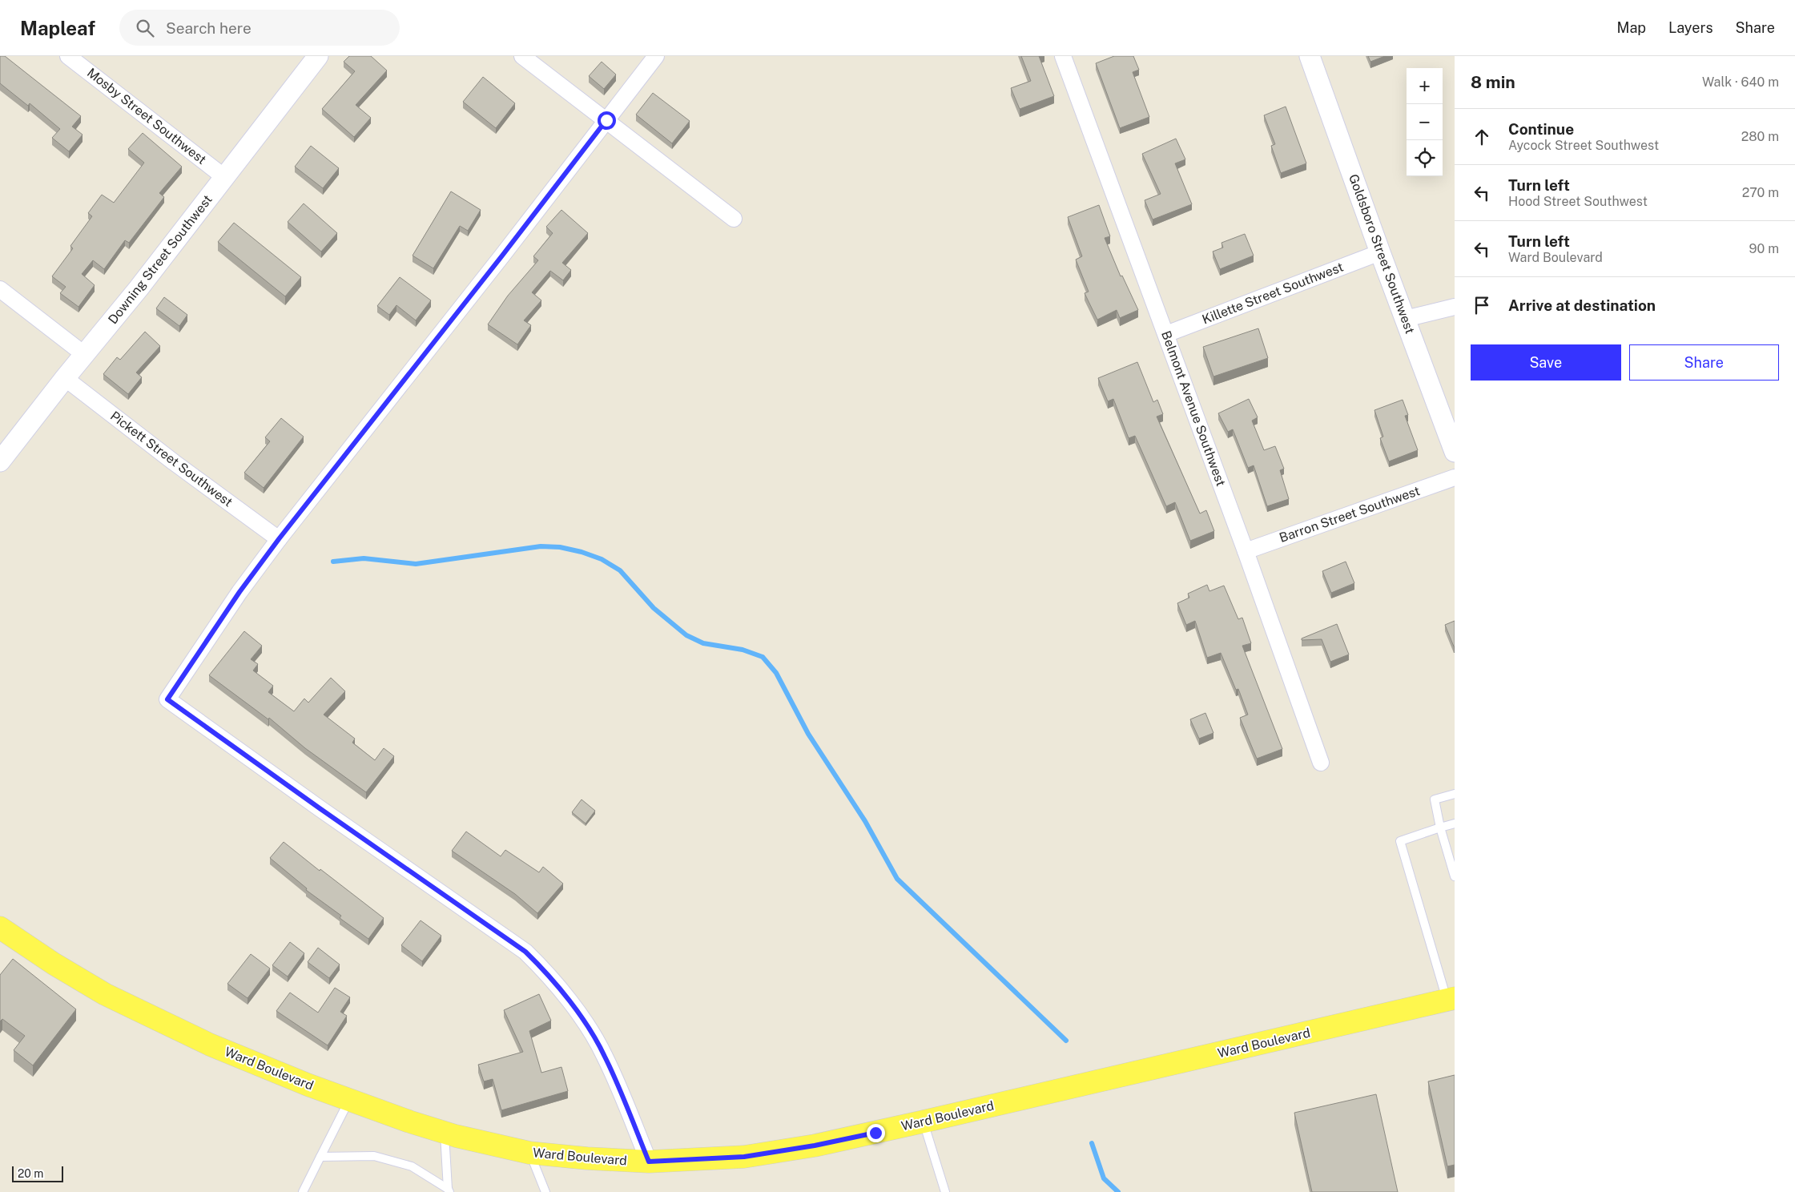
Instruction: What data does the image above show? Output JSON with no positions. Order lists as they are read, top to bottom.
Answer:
{
  "streets": {
    "main road": ["Ward Boulevard"],
    "street": [
      "Mosby Street Southwest",
      "Goldsboro Street Southwest",
      "Downing Street Southwest",
      "Killette Street Southwest",
      "Belmont Avenue Southwest",
      "Pickett Street Southwest",
      "Barron Street Southwest"
    ]
  },
  "crossings": [
    ["Mosby Street Southwest", "Downing Street Southwest"],
    ["Goldsboro Street Southwest", "Killette Street Southwest"],
    ["Downing Street Southwest", "Pickett Street Southwest"],
    ["Killette Street Southwest", "Belmont Avenue Southwest"],
    ["Belmont Avenue Southwest", "Barron Street Southwest"]
  ],
  "scale_bar": "20 m",
  "page": {
    "header": "Mapleaf",
    "search": "Search here",
    "nav": ["Map", "Layers", "Share"],
    "heading": ["8 min", "Walk · 640 m"],
    "map_buttons": ["+", "−"],
    "list": [
      ["Continue", "Aycock Street Southwest", "280 m"],
      ["Turn left", "Hood Street Southwest", "270 m"],
      ["Turn left", "Ward Boulevard", "90 m"],
      "Arrive at destination"
    ],
    "buttons": ["Save", "Share"],
    "scale": "20 m"
  }
}
